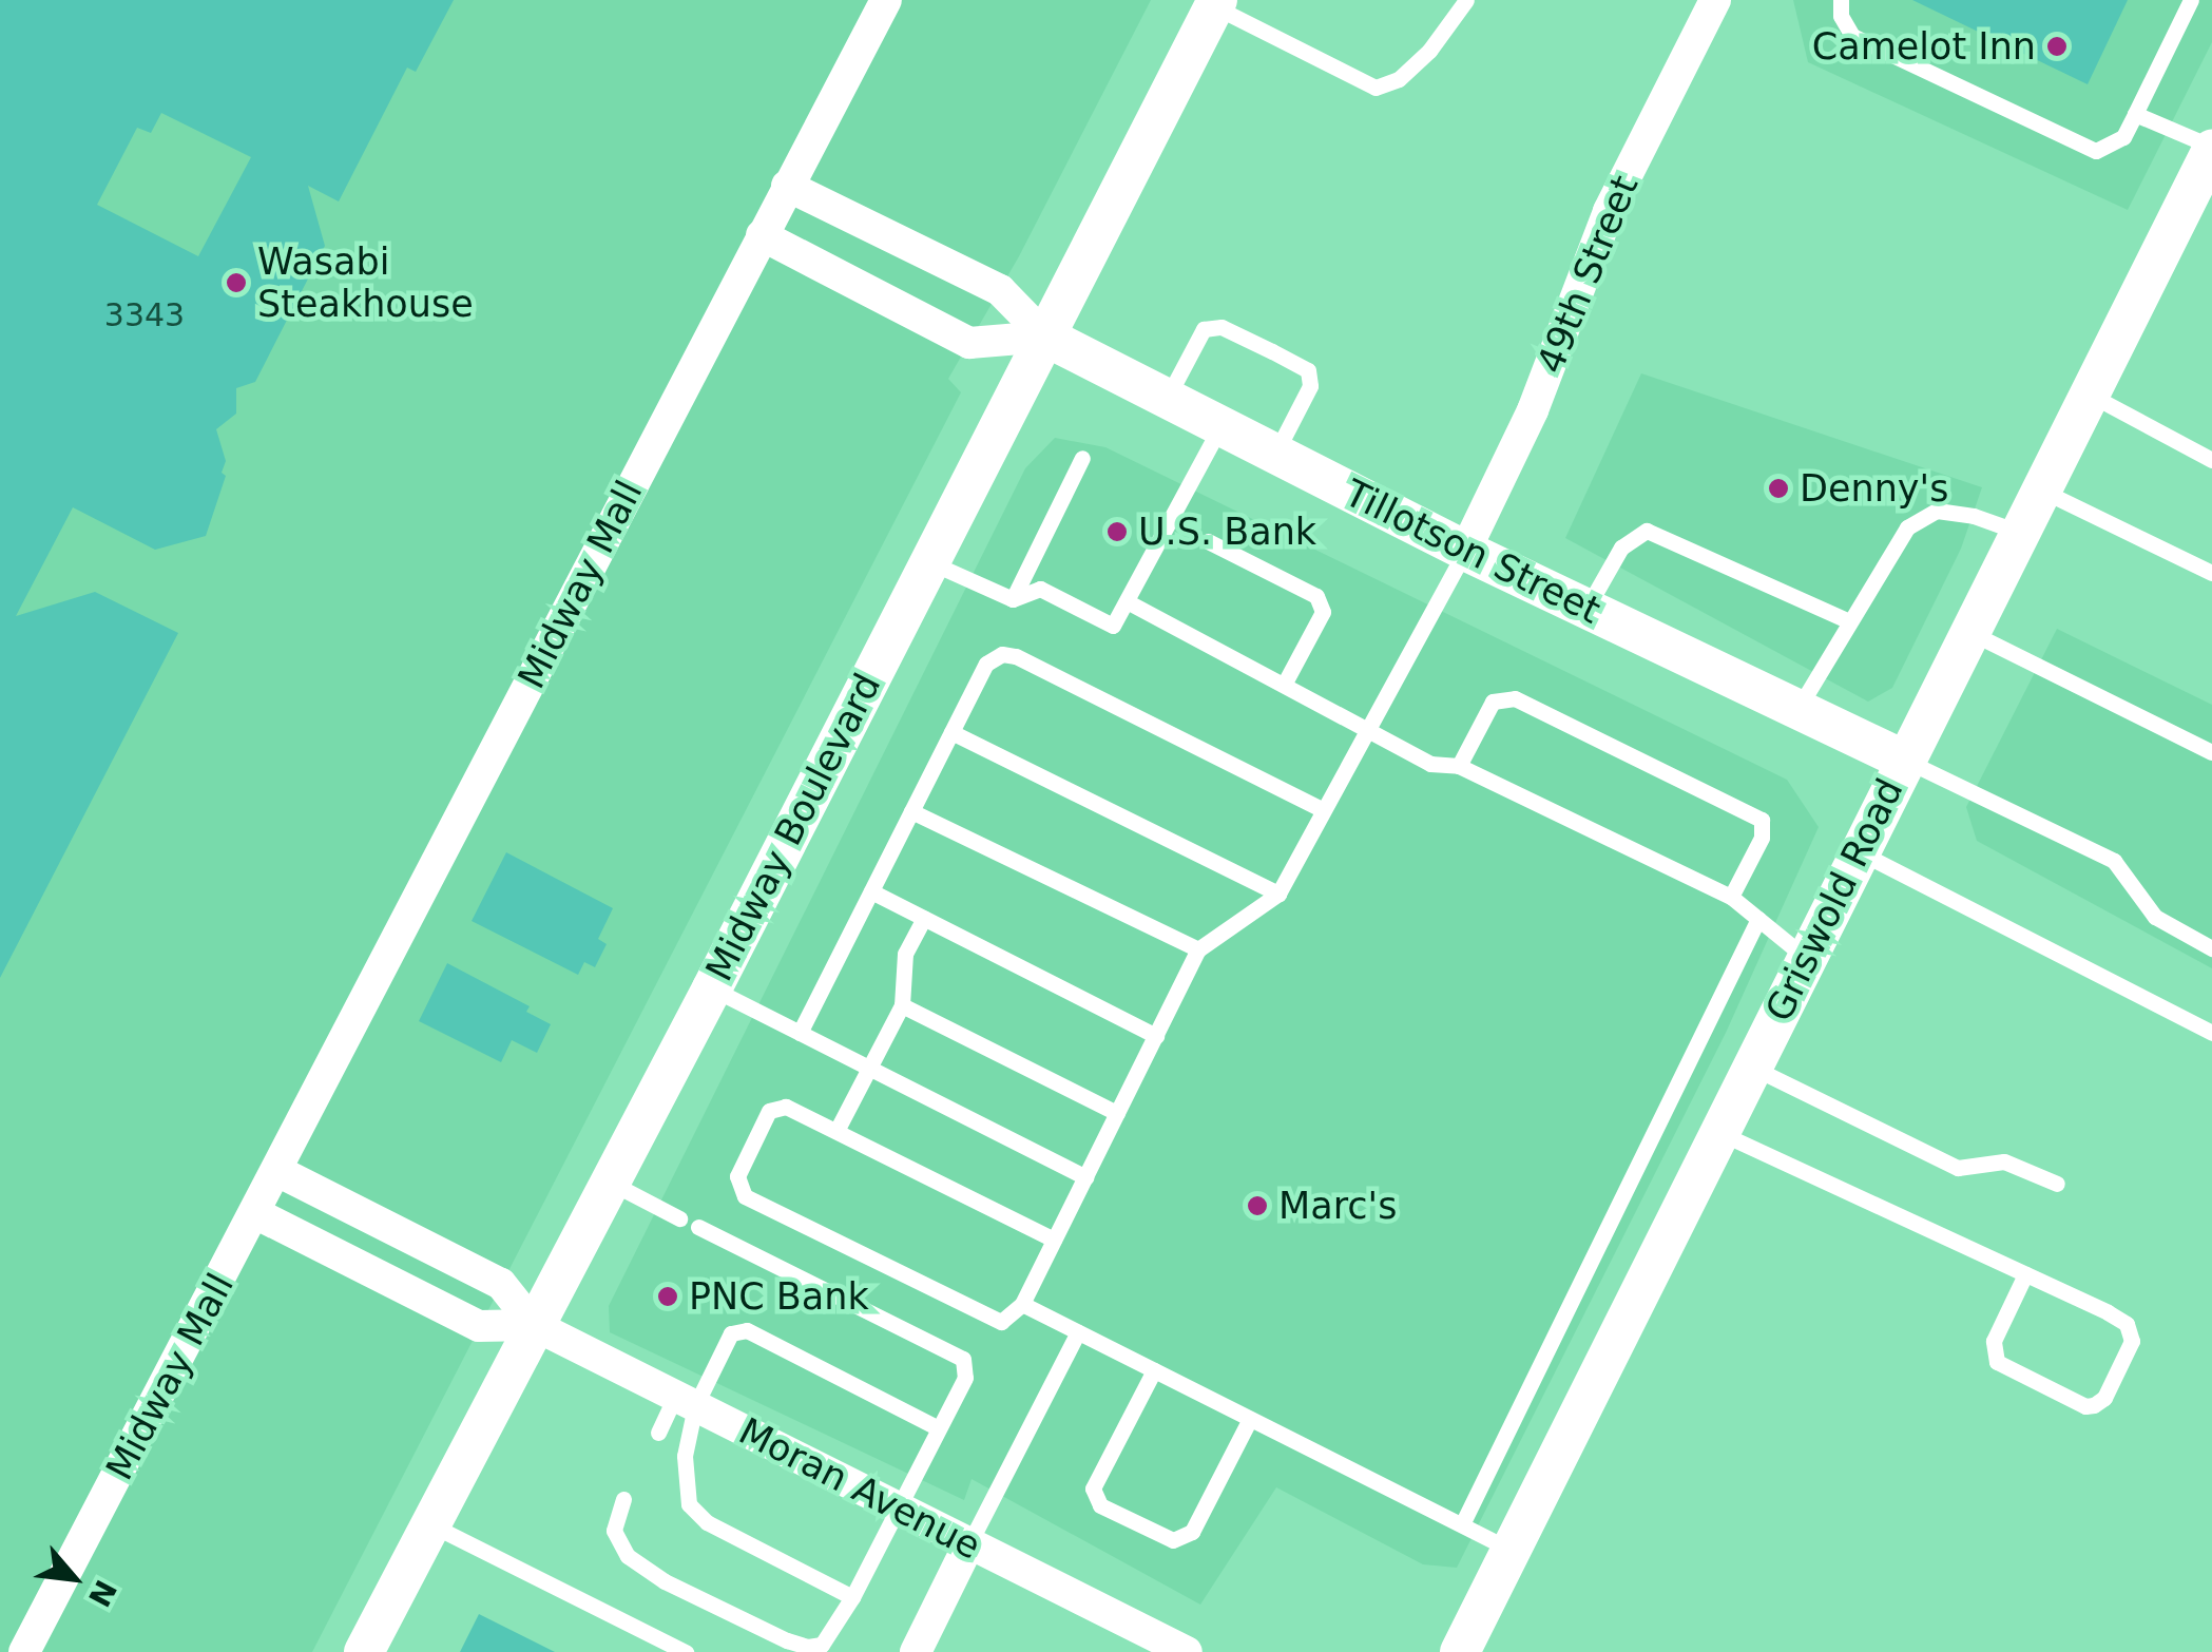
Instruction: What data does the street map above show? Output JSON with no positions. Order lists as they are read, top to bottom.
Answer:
{
  "streets": {
    "street": [
      "49th Street",
      "Tillotson Street",
      "Midway Mall",
      "Midway Boulevard",
      "Griswold Road",
      "Moran Avenue"
    ]
  },
  "crossings": [
    ["49th Street", "Tillotson Street"],
    ["Tillotson Street", "Midway Mall"],
    ["Tillotson Street", "Midway Boulevard"],
    ["Tillotson Street", "Griswold Road"],
    ["Midway Mall", "Moran Avenue"],
    ["Midway Boulevard", "Moran Avenue"]
  ],
  "places": [
    "Camelot Inn",
    "Wasabi Steakhouse",
    "Denny's",
    "U.S. Bank",
    "Marc's",
    "PNC Bank"
  ],
  "house_numbers": ["3343"],
  "north": "bottom right"
}
